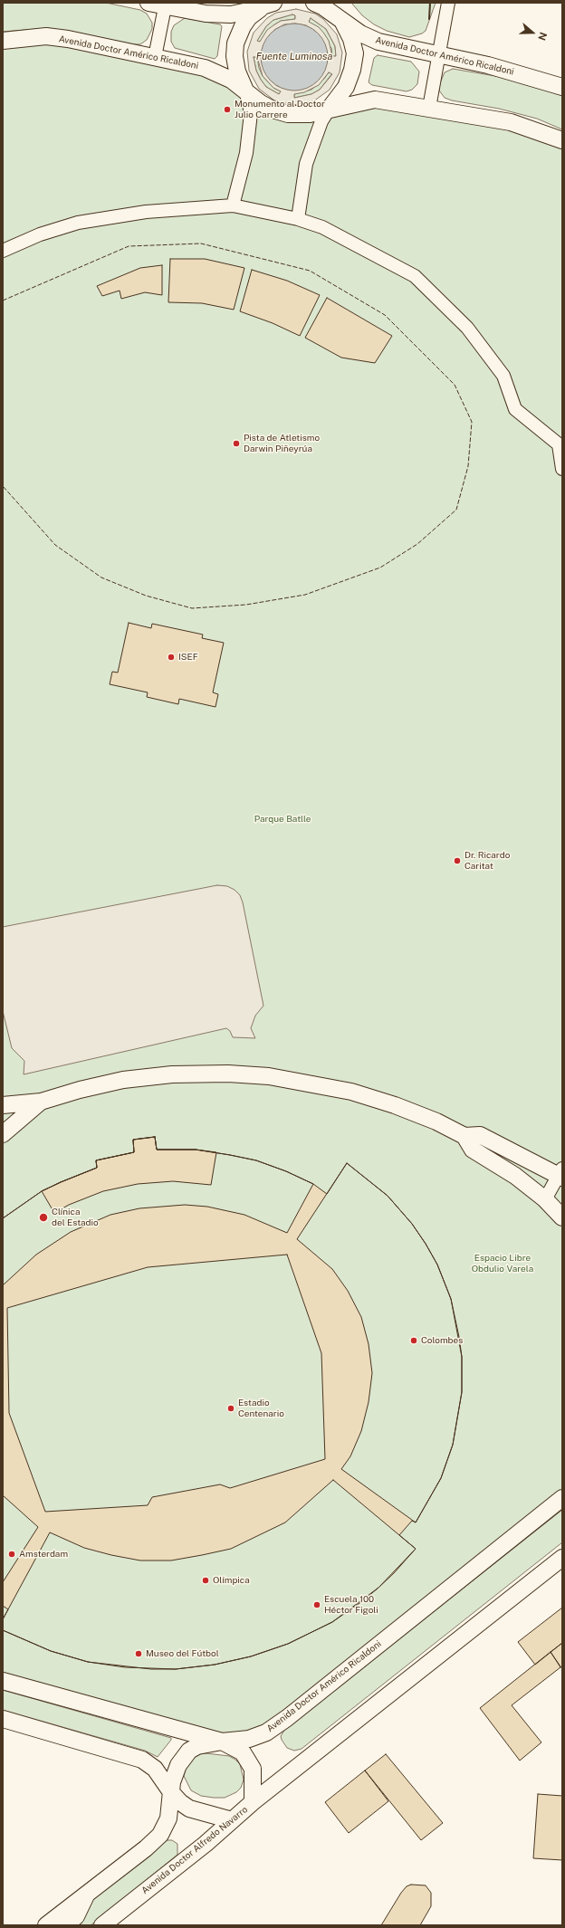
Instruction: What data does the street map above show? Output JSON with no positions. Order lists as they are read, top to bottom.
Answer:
{
  "streets": {
    "street": ["Avenida Doctor Américo Ricaldoni", "Avenida Doctor Alfredo Navarro"]
  },
  "crossings": [
    ["Avenida Doctor Américo Ricaldoni", "Avenida Doctor Alfredo Navarro"]
  ],
  "water": ["Fuente Luminosa"],
  "parks": ["Parque Batlle", "Espacio Libre Obdulio Varela"],
  "places": [
    "Monumento al Doctor Julio Carrere",
    "Pista de Atletismo Darwin Piñeyrúa",
    "ISEF",
    "Dr. Ricardo Caritat",
    "Clínica del Estadio",
    "Colombes",
    "Estadio Centenario",
    "Amsterdam",
    "Olímpica",
    "Escuela 100 Héctor Figoli",
    "Museo del Fútbol"
  ],
  "north": "right"
}
